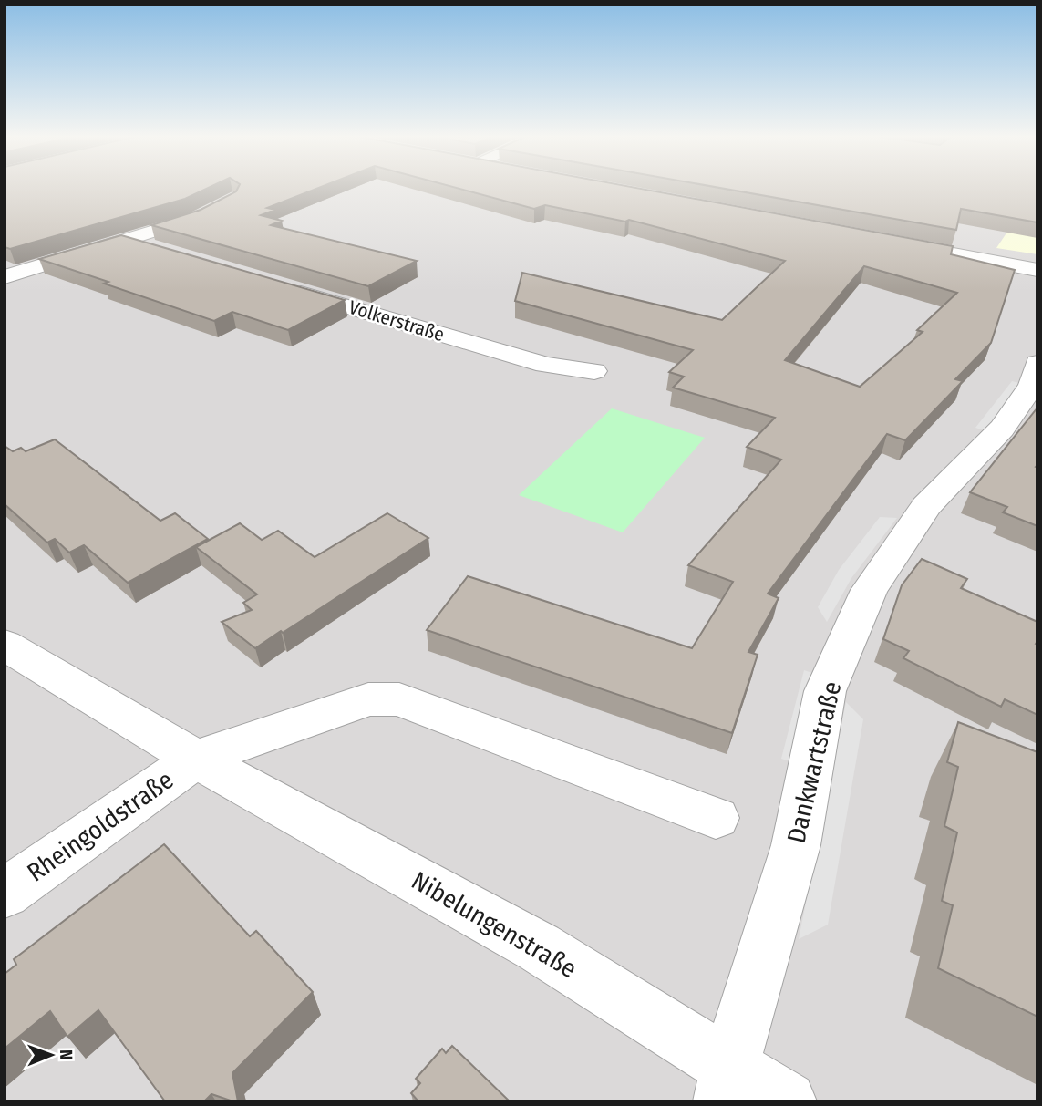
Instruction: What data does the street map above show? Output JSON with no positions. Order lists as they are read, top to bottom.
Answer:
{
  "streets": {
    "street": [
      "Volkerstraße",
      "Dankwartstraße",
      "Rheingoldstraße",
      "Nibelungenstraße"
    ]
  },
  "crossings": [
    ["Dankwartstraße", "Nibelungenstraße"],
    ["Rheingoldstraße", "Nibelungenstraße"]
  ],
  "north": "right"
}
